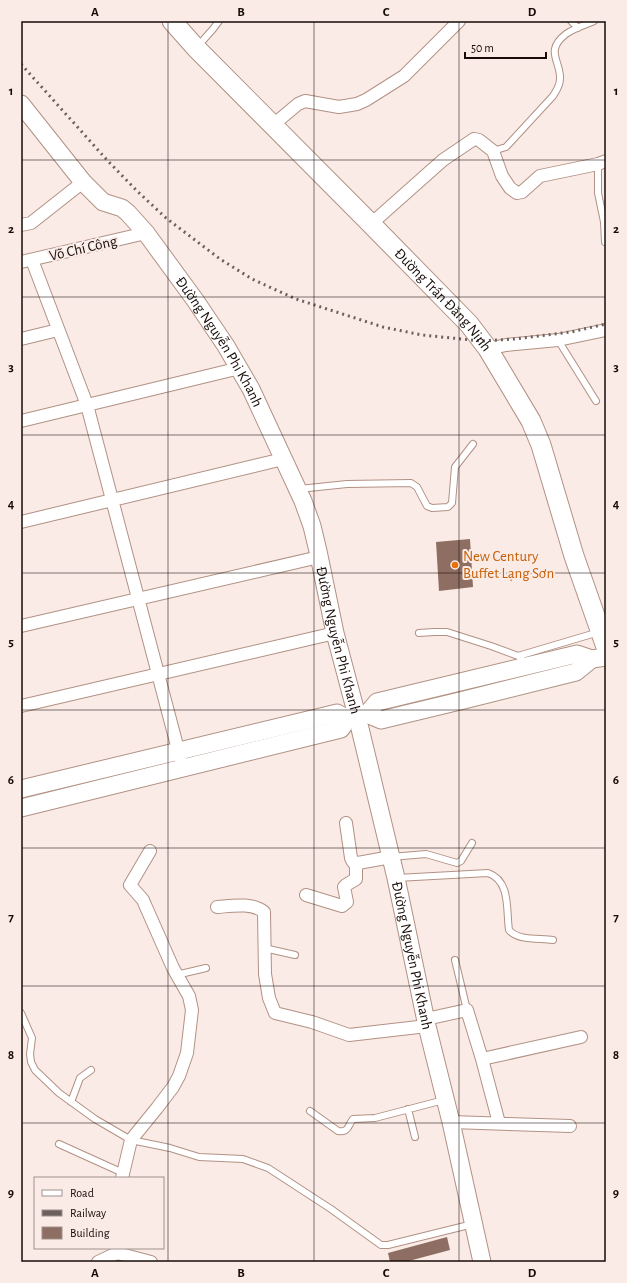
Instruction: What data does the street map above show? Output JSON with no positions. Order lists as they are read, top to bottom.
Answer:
{
  "streets": {
    "main road": ["Đường Trần Đăng Ninh"],
    "street": ["Võ Chí Công", "Đường Nguyễn Phi Khanh"]
  },
  "crossings": [
    ["Võ Chí Công", "Đường Nguyễn Phi Khanh"]
  ],
  "places": ["New Century Buffet Lạng Sơn"],
  "legend": ["Road", "Railway", "Building"],
  "scale_bar": "50 m",
  "grid": {
    "columns": [
      "A",
      "B",
      "C",
      "D"
    ],
    "rows": [
      "1",
      "2",
      "3",
      "4",
      "5",
      "6",
      "7",
      "8",
      "9"
    ]
  }
}
